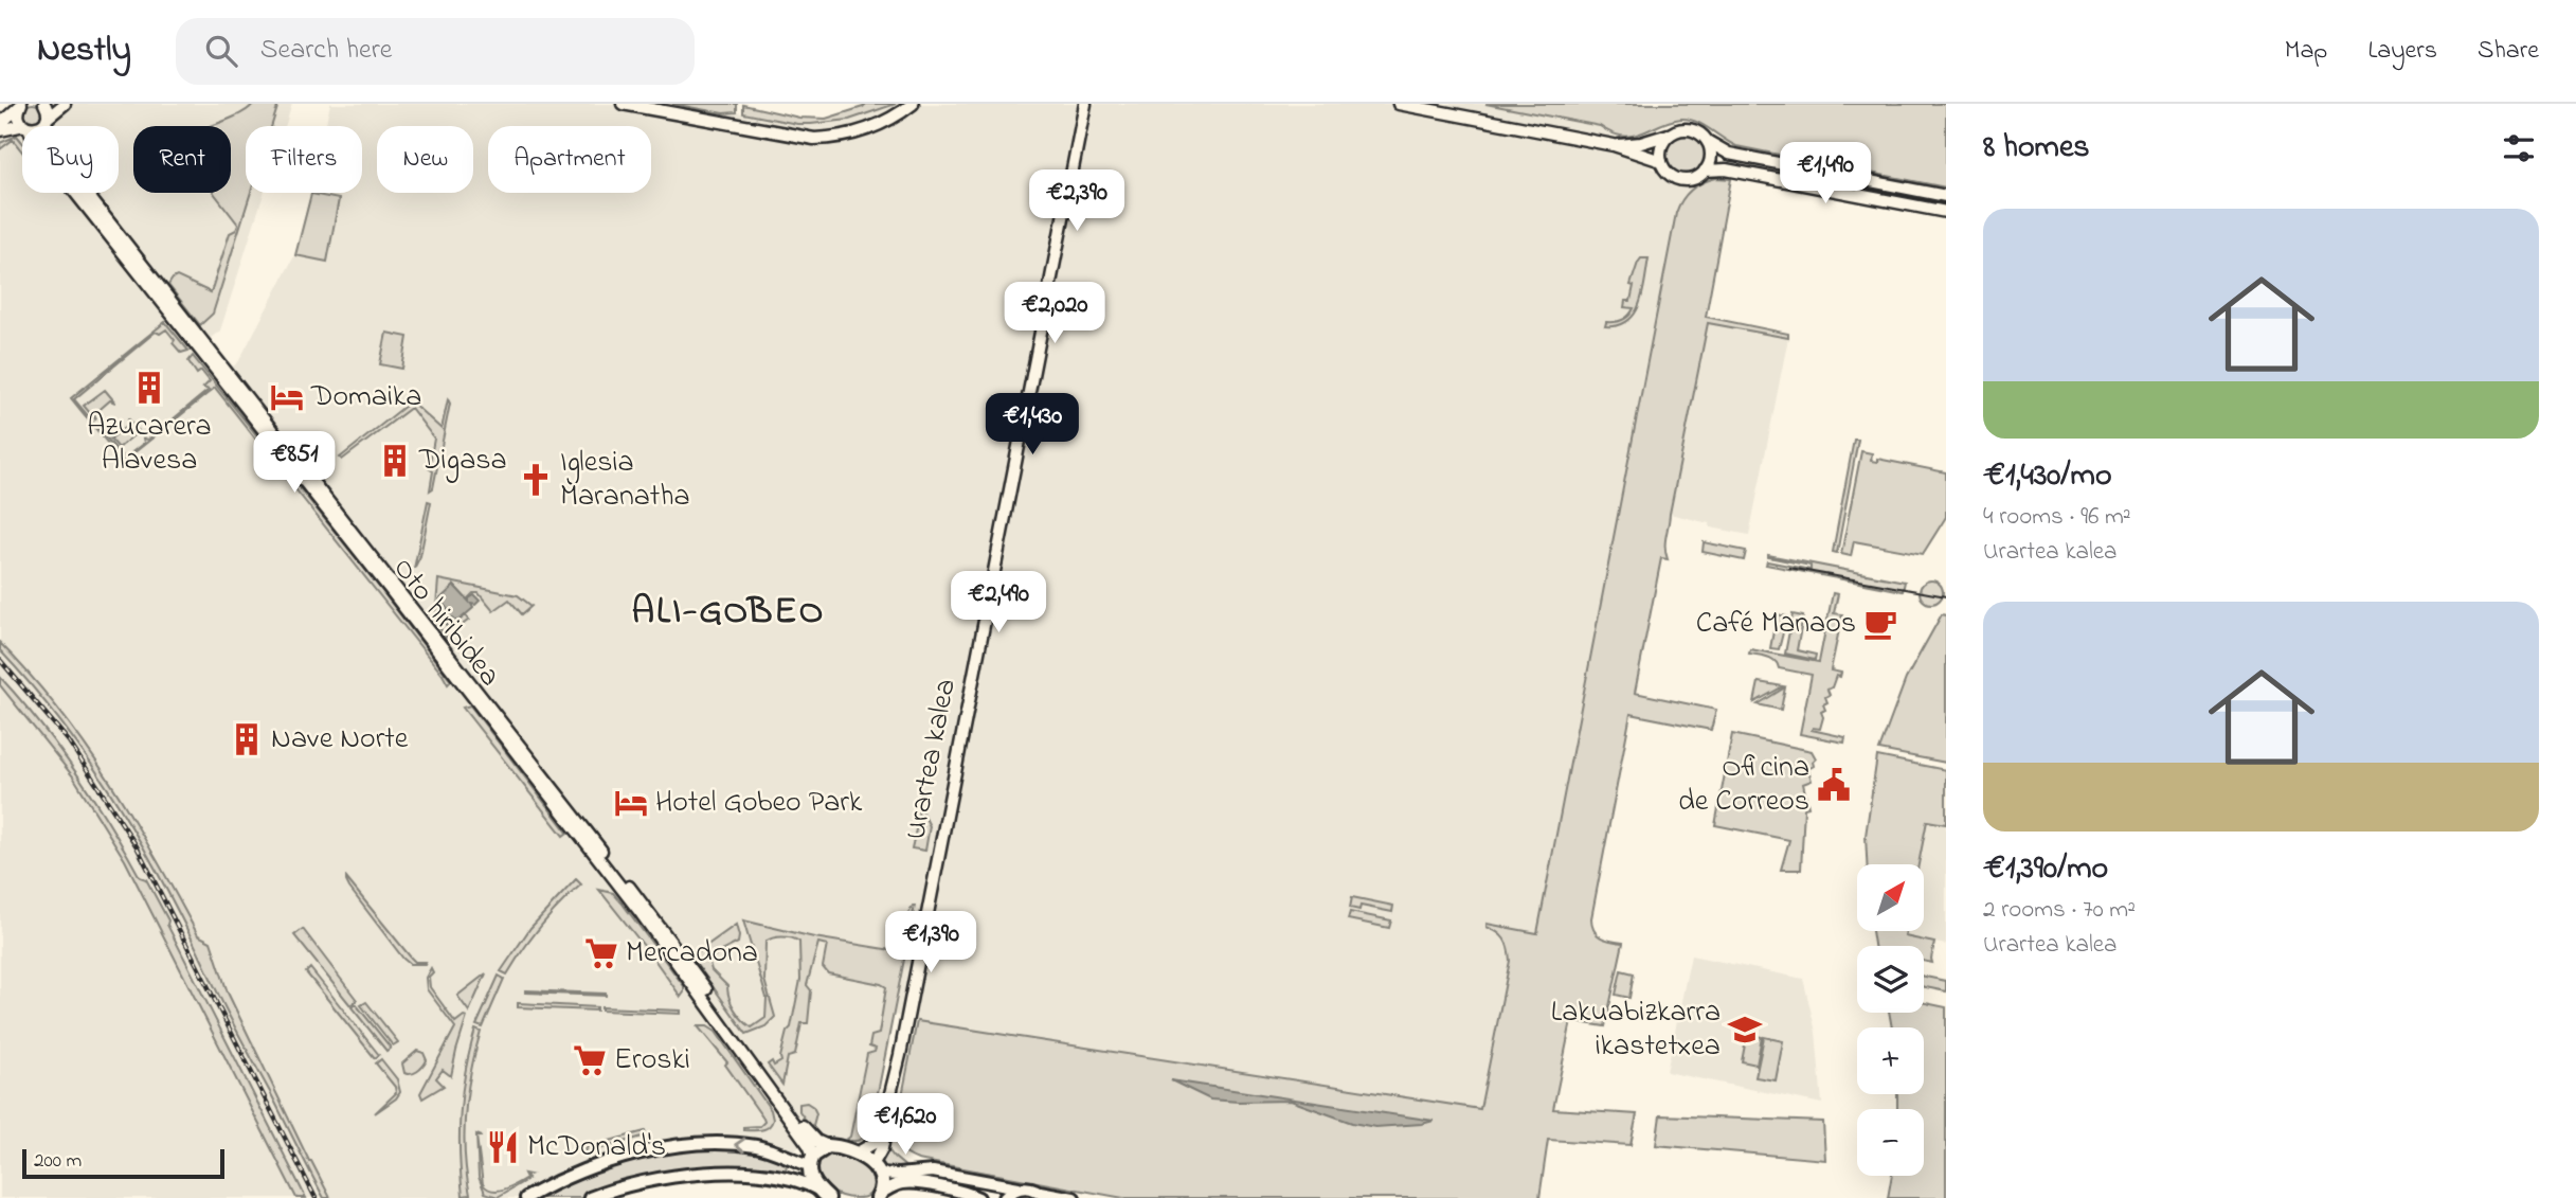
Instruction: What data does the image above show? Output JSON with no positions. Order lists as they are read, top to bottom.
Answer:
{
  "streets": {
    "street": ["Oto hiribidea", "Urartea kalea"]
  },
  "districts": ["ALI-GOBEO"],
  "places": {
    "building": ["Azucarera Alavesa", "Digasa", "Nave Norte"],
    "hotel": ["Domaika", "Hotel Gobeo Park"],
    "church": ["Iglesia Maranatha"],
    "cafe": ["Café Manaos"],
    "public building": ["Oficina de Correos"],
    "supermarket": ["Mercadona", "Eroski"],
    "school or university": ["Lakuabizkarra ikastetxea"],
    "restaurant": ["McDonald's"]
  },
  "scale_bar": "200 m",
  "north": "top right",
  "page": {
    "header": "Nestly",
    "search": "Search here",
    "nav": ["Map", "Layers", "Share"],
    "heading": "8 homes",
    "chip": [
      "Buy",
      "Rent",
      "Filters",
      "New",
      "Apartment"
    ],
    "price": [
      "€1,490",
      "€2,390",
      "€2,020",
      "€1,430",
      "€851",
      "€2,490",
      "€1,390",
      "€1,620"
    ],
    "list": [
      {
        "name": "€1,430/mo",
        "note": "4 rooms · 96 m² · Urartea kalea"
      },
      {
        "name": "€1,390/mo",
        "note": "2 rooms · 70 m² · Urartea kalea"
      }
    ],
    "map_buttons": ["+", "−"],
    "scale": "200 m"
  }
}
